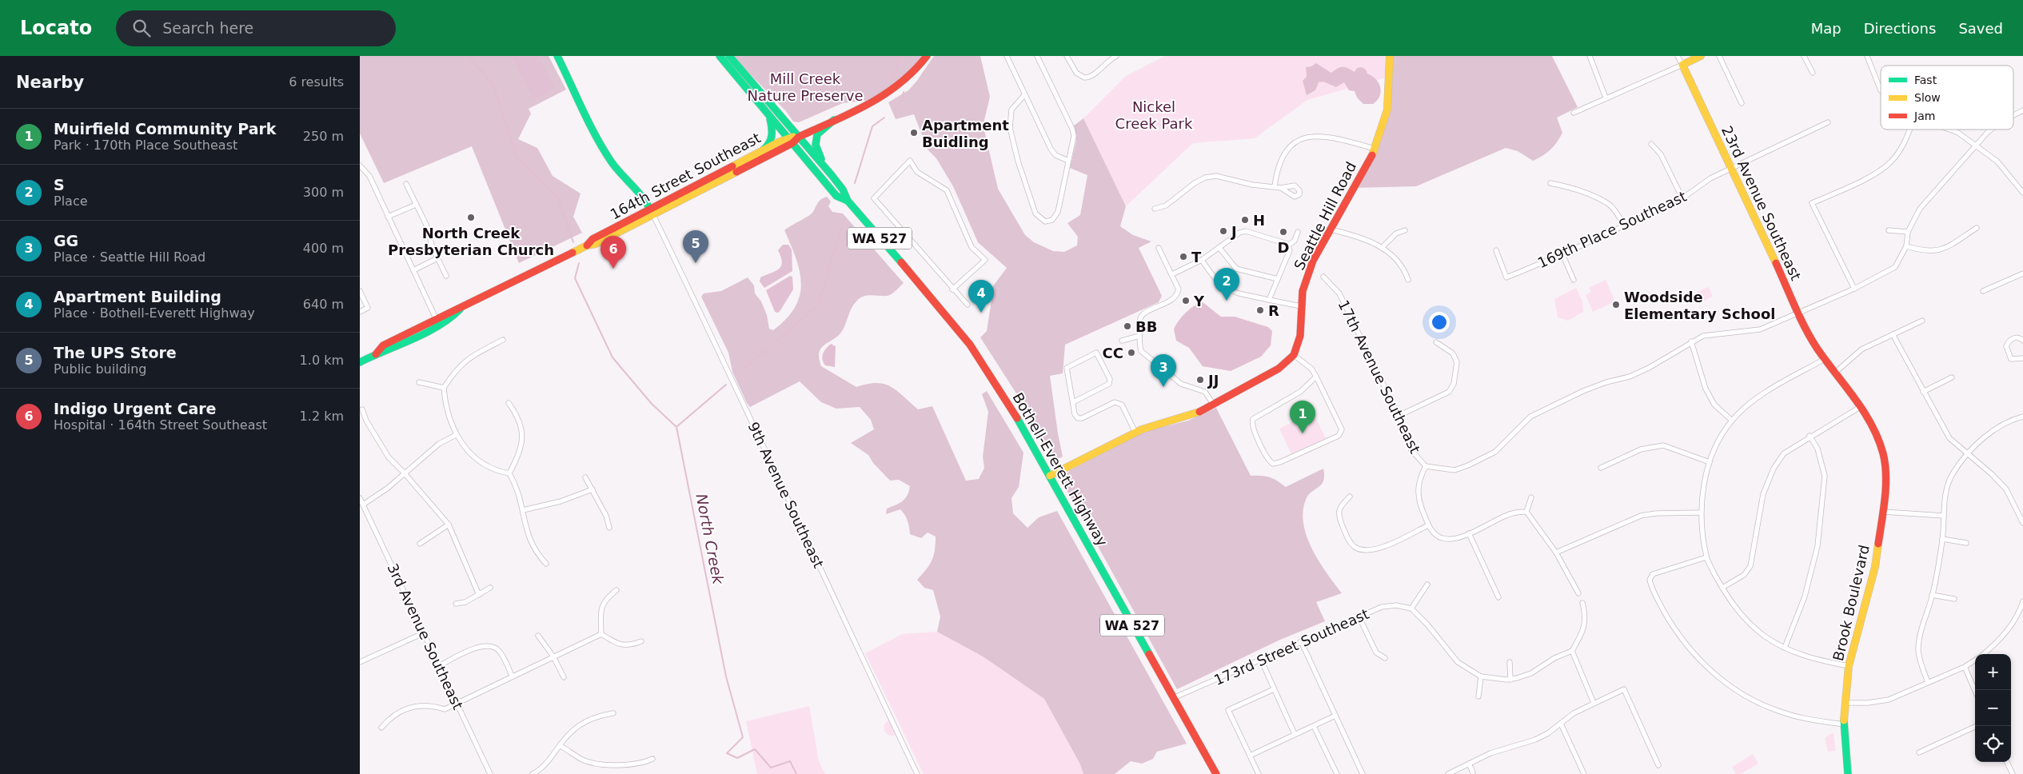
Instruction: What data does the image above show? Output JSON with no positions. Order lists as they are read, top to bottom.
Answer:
{
  "streets": {
    "main road": [
      "164th Street Southeast",
      "23rd Avenue Southeast",
      "Seattle Hill Road",
      "WA 527",
      "Bothell-Everett Highway",
      "Brook Boulevard"
    ],
    "street": [
      "169th Place Southeast",
      "17th Avenue Southeast",
      "9th Avenue Southeast",
      "3rd Avenue Southeast",
      "173rd Street Southeast"
    ]
  },
  "crossings": [
    ["164th Street Southeast", "Bothell-Everett Highway"],
    ["164th Street Southeast", "9th Avenue Southeast"],
    ["23rd Avenue Southeast", "169th Place Southeast"],
    ["23rd Avenue Southeast", "Brook Boulevard"],
    ["Seattle Hill Road", "Bothell-Everett Highway"],
    ["Bothell-Everett Highway", "173rd Street Southeast"]
  ],
  "water": ["North Creek"],
  "parks": ["Mill Creek Nature Preserve", "Nickel Creek Park"],
  "places": [
    "Apartment Buidling",
    "North Creek Presbyterian Church",
    "H",
    "J",
    "D",
    "T",
    "Y",
    "Woodside Elementary School",
    "R",
    "BB",
    "CC",
    "JJ"
  ],
  "legend": ["Fast", "Slow", "Jam"],
  "page": {
    "header": "Locato",
    "search": "Search here",
    "nav": ["Map", "Directions", "Saved"],
    "heading": ["Nearby", "6 results"],
    "list": [
      {
        "mark": "1",
        "name": "Muirfield Community Park",
        "note": "Park · 170th Place Southeast",
        "value": "250 m"
      },
      {
        "mark": "2",
        "name": "S",
        "note": "Place",
        "value": "300 m"
      },
      {
        "mark": "3",
        "name": "GG",
        "note": "Place · Seattle Hill Road",
        "value": "400 m"
      },
      {
        "mark": "4",
        "name": "Apartment Building",
        "note": "Place · Bothell-Everett Highway",
        "value": "640 m"
      },
      {
        "mark": "5",
        "name": "The UPS Store",
        "note": "Public building",
        "value": "1.0 km"
      },
      {
        "mark": "6",
        "name": "Indigo Urgent Care",
        "note": "Hospital · 164th Street Southeast",
        "value": "1.2 km"
      }
    ],
    "pins": [
      "5",
      "6",
      "2",
      "4",
      "3",
      "1"
    ],
    "map_buttons": ["+", "−"]
  }
}
